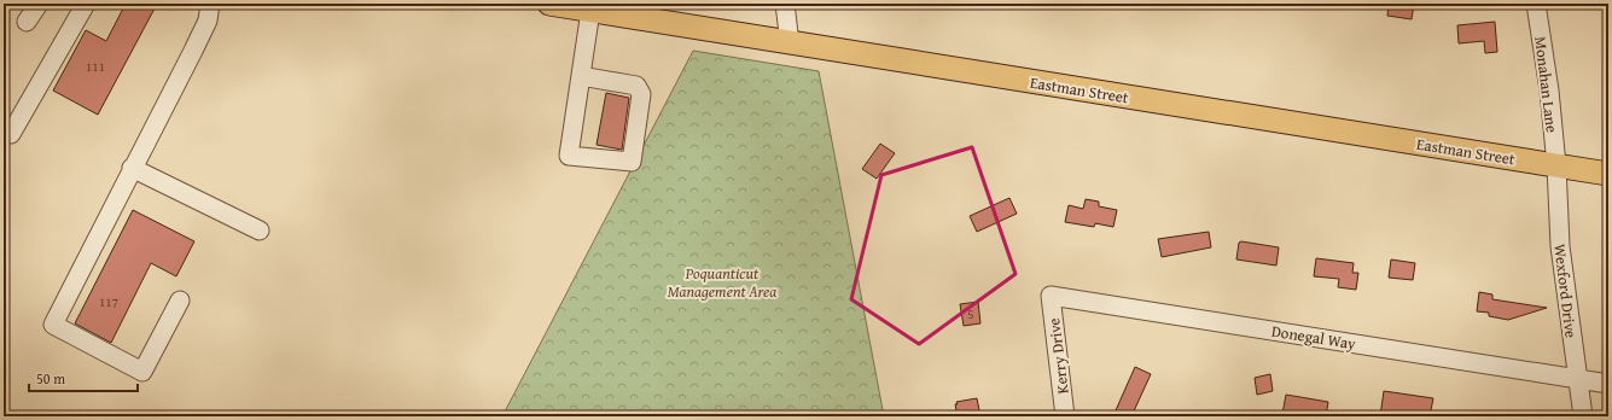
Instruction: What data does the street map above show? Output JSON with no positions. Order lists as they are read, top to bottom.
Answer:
{
  "streets": {
    "main road": ["Eastman Street"],
    "street": [
      "Monahan Lane",
      "Wexford Drive",
      "Donegal Way",
      "Kerry Drive"
    ]
  },
  "crossings": [
    ["Monahan Lane", "Eastman Street"],
    ["Monahan Lane", "Wexford Drive"],
    ["Eastman Street", "Wexford Drive"],
    ["Wexford Drive", "Donegal Way"],
    ["Donegal Way", "Kerry Drive"]
  ],
  "parks": ["Poquanticut Management Area"],
  "house_numbers": ["111", "117", "5"],
  "scale_bar": "50 m"
}
